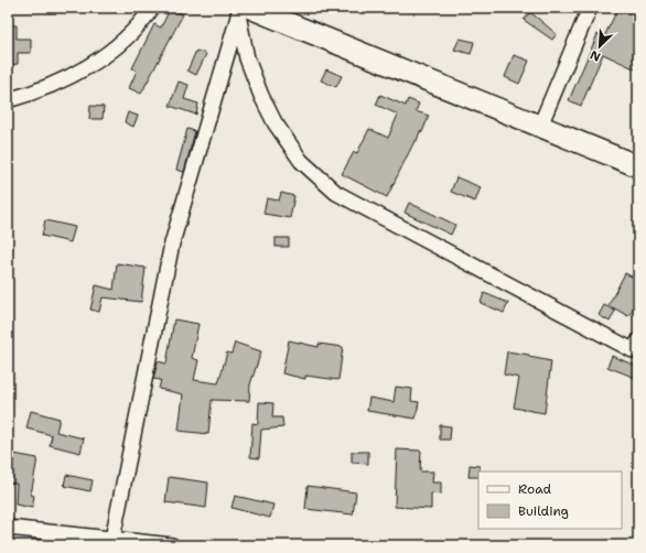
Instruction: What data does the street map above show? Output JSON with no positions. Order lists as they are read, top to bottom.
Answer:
{
  "legend": ["Road", "Building"],
  "north": "bottom left"
}
